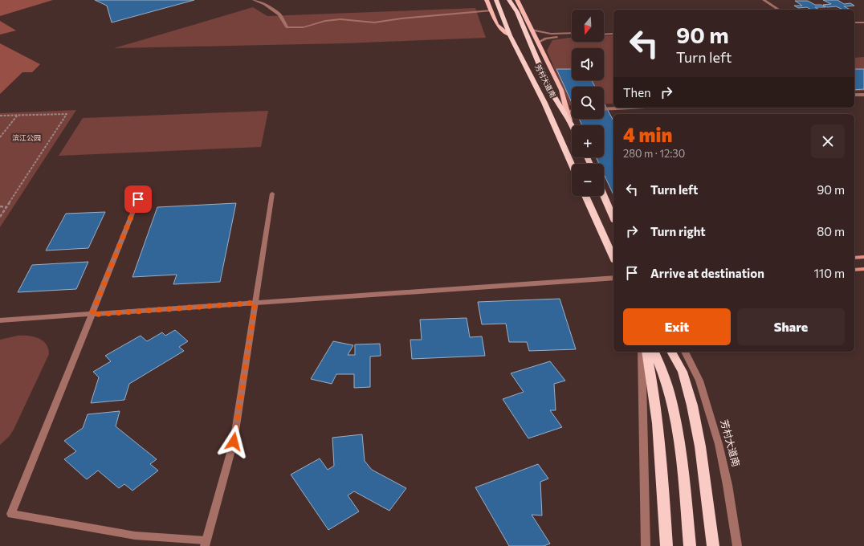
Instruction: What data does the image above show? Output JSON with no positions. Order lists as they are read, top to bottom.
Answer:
{
  "streets": {
    "highway": ["芳村大道南"]
  },
  "parks": ["滨江公园"],
  "north": "bottom",
  "page": {
    "map_buttons": ["+", "−"],
    "turn": ["90 m", "Turn left"],
    "then": "Then",
    "heading": ["4 min", "280 m · 12:30"],
    "list": [
      {
        "name": "Turn left",
        "value": "90 m"
      },
      {
        "name": "Turn right",
        "value": "80 m"
      },
      {
        "name": "Arrive at destination",
        "value": "110 m"
      }
    ],
    "buttons": ["Exit", "Share"]
  }
}
